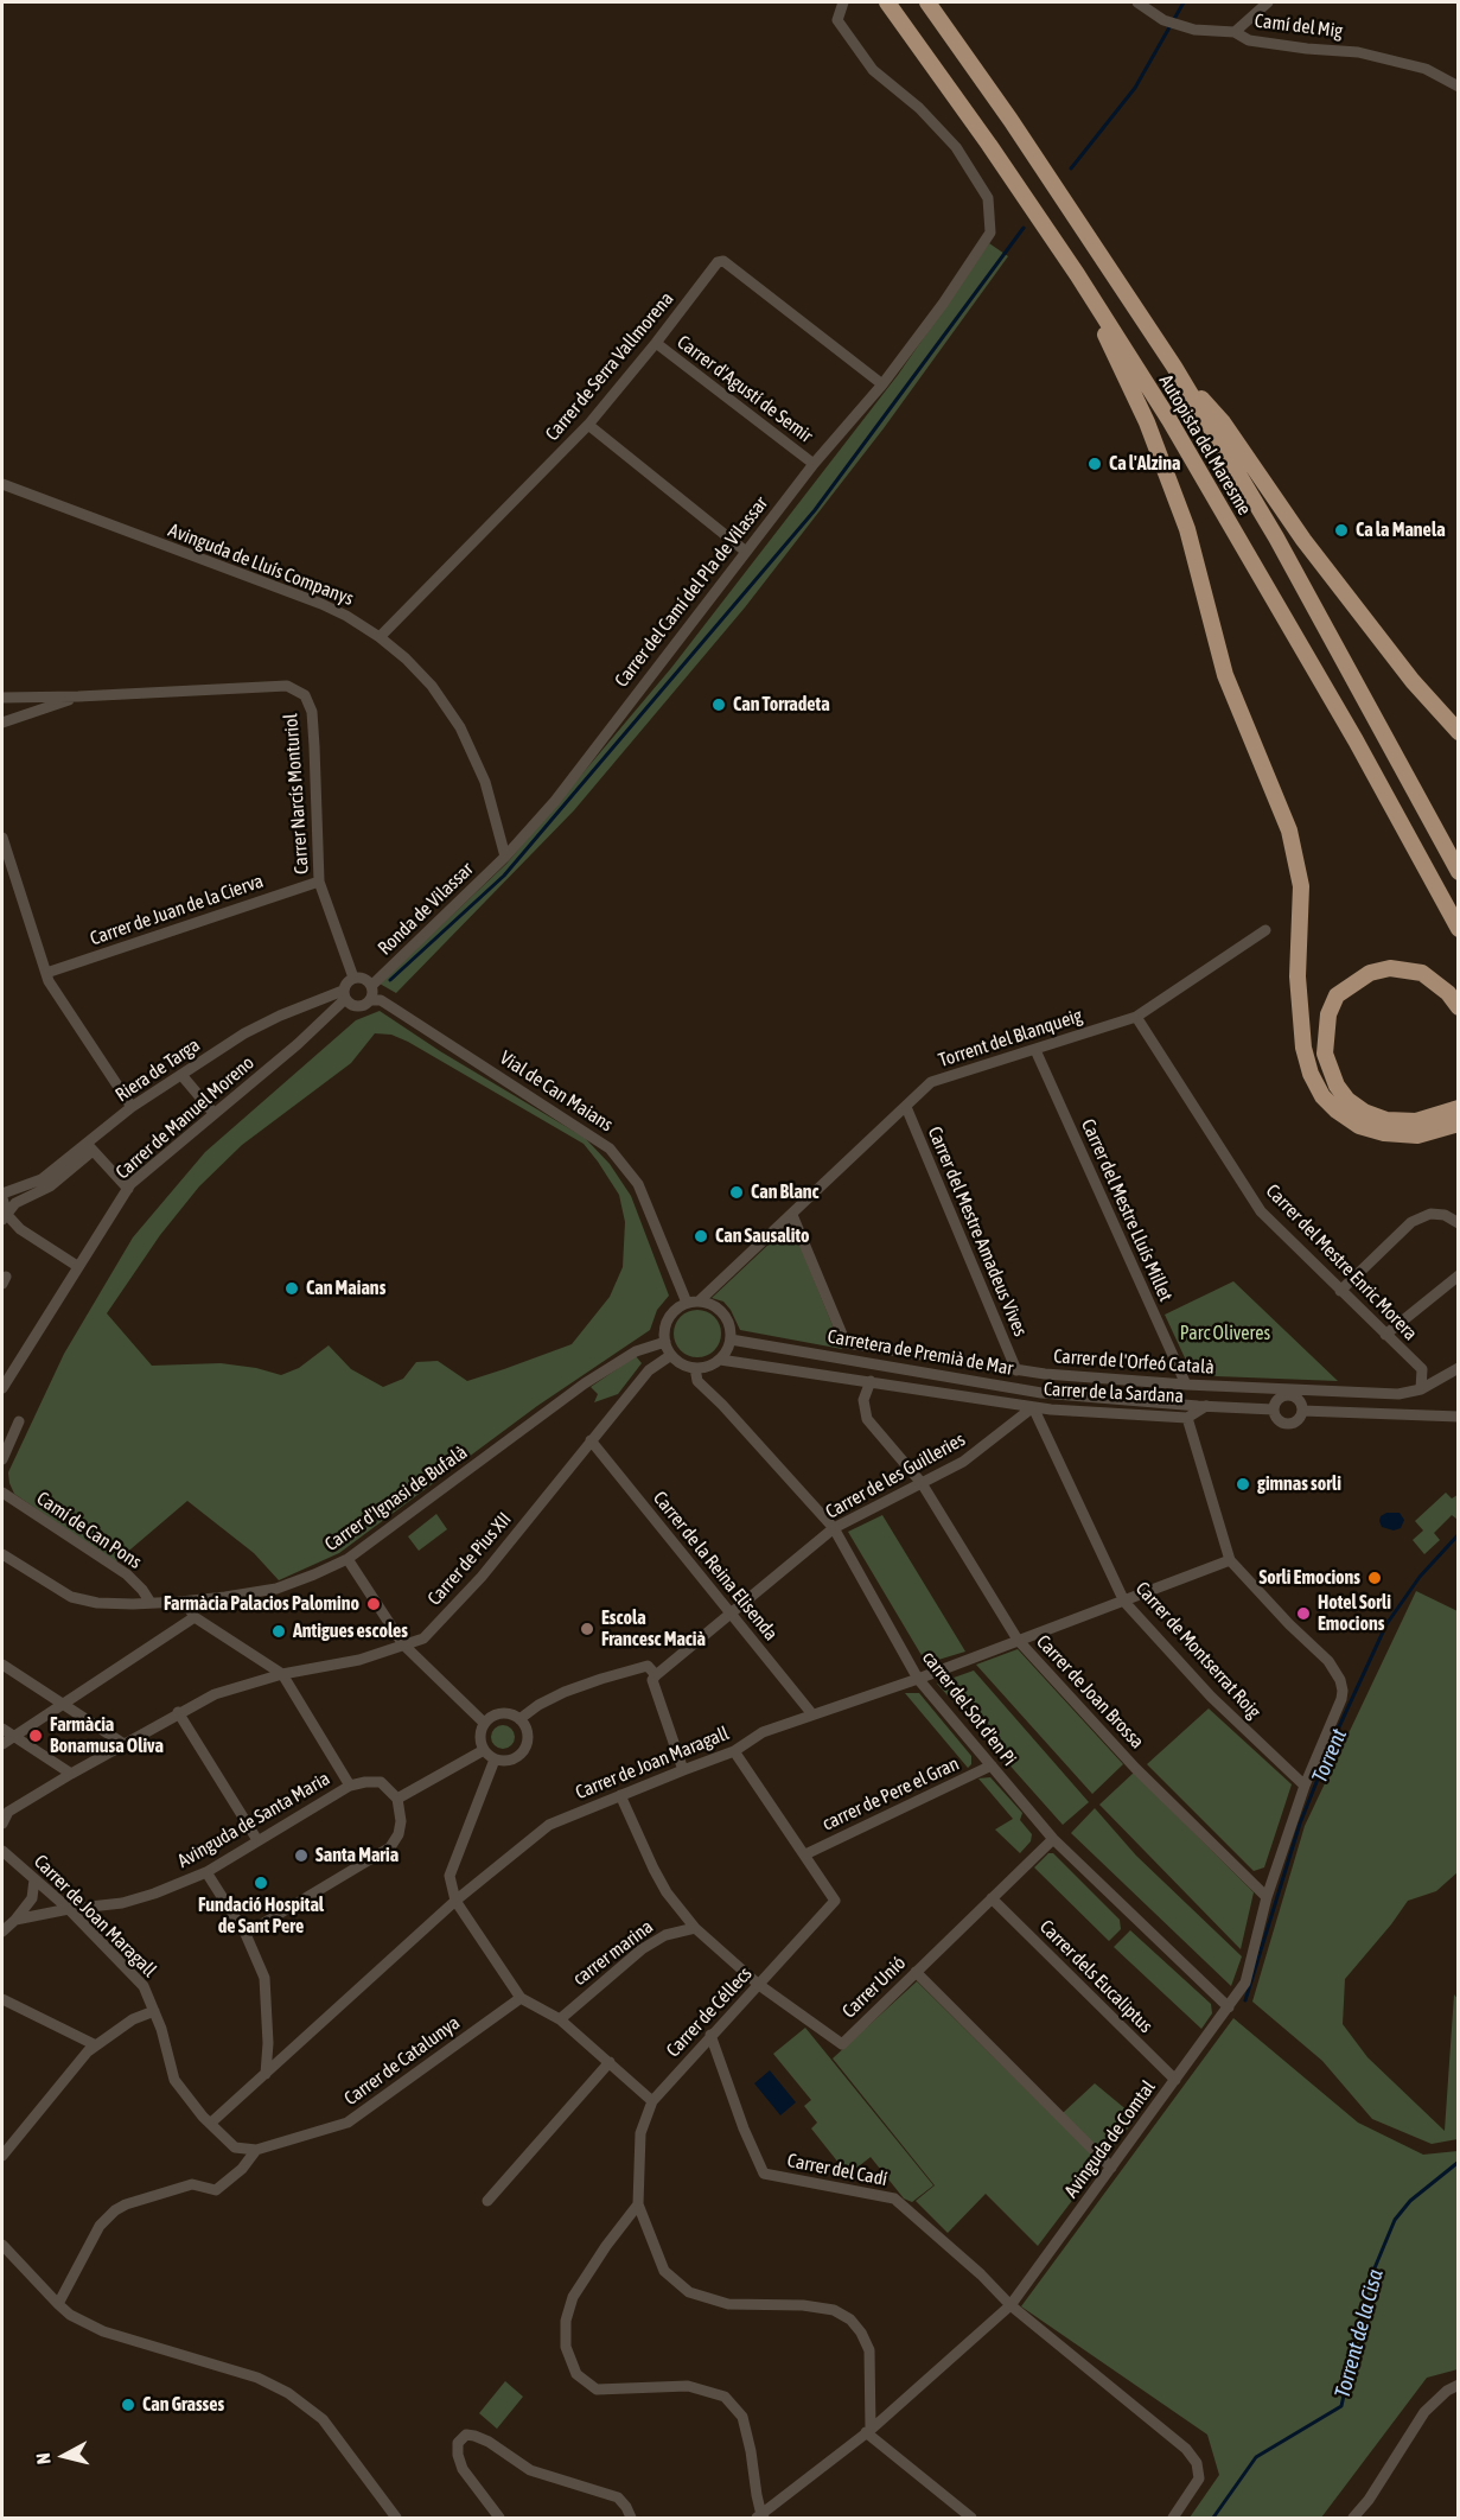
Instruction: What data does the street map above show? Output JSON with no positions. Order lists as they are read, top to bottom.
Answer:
{
  "streets": {
    "highway": ["Autopista del Maresme"],
    "street": [
      "Camí del Mig",
      "Carrer de Serra Vallmorena",
      "Carrer d'Agustí de Semir",
      "Avinguda de Lluís Companys",
      "Carrer del Camí del Pla de Vilassar",
      "Carrer Narcís Monturiol",
      "Ronda de Vilassar",
      "Carrer de Juan de la Cierva",
      "Torrent del Blanqueig",
      "Riera de Targa",
      "Vial de Can Maians",
      "Carrer de Manuel Moreno",
      "Carrer del Mestre Lluís Millet",
      "Carrer del Mestre Amadeus Vives",
      "Carrer del Mestre Enric Morera",
      "Carretera de Premià de Mar",
      "Carrer de l'Orfeó Català",
      "Carrer de la Sardana",
      "Carrer de les Guilleries",
      "Carrer d'Ignasi de Bufalà",
      "Camí de Can Pons",
      "Carrer de Pius XII",
      "Carrer de la Reina Elisenda",
      "Carrer de Montserrat Roig",
      "Carrer de Joan Brossa",
      "carrer del Sot d'en Pi",
      "Carrer de Joan Maragall",
      "carrer de Pere el Gran",
      "Avinguda de Santa Maria",
      "carrer marina",
      "Carrer dels Eucaliptus",
      "Carrer Unió",
      "Carrer de Céllecs",
      "Carrer de Catalunya",
      "Avinguda de Comtal",
      "Carrer del Cadí"
    ]
  },
  "crossings": [
    ["Carrer de Serra Vallmorena", "Carrer d'Agustí de Semir"],
    ["Carrer de Serra Vallmorena", "Avinguda de Lluís Companys"],
    ["Carrer de Serra Vallmorena", "Carrer del Camí del Pla de Vilassar"],
    ["Carrer d'Agustí de Semir", "Carrer del Camí del Pla de Vilassar"],
    ["Avinguda de Lluís Companys", "Carrer del Camí del Pla de Vilassar"],
    ["Avinguda de Lluís Companys", "Ronda de Vilassar"],
    ["Carrer del Camí del Pla de Vilassar", "Ronda de Vilassar"],
    ["Carrer Narcís Monturiol", "Ronda de Vilassar"],
    ["Carrer Narcís Monturiol", "Carrer de Juan de la Cierva"],
    ["Carrer Narcís Monturiol", "Riera de Targa"],
    ["Carrer Narcís Monturiol", "Vial de Can Maians"],
    ["Carrer Narcís Monturiol", "Carrer de Manuel Moreno"],
    ["Ronda de Vilassar", "Riera de Targa"],
    ["Ronda de Vilassar", "Vial de Can Maians"],
    ["Ronda de Vilassar", "Carrer de Manuel Moreno"],
    ["Torrent del Blanqueig", "Vial de Can Maians"],
    ["Torrent del Blanqueig", "Carrer del Mestre Lluís Millet"],
    ["Torrent del Blanqueig", "Carrer del Mestre Amadeus Vives"],
    ["Torrent del Blanqueig", "Carrer del Mestre Enric Morera"],
    ["Torrent del Blanqueig", "Carretera de Premià de Mar"],
    ["Torrent del Blanqueig", "Carrer de l'Orfeó Català"],
    ["Torrent del Blanqueig", "Carrer de la Sardana"],
    ["Torrent del Blanqueig", "Carrer d'Ignasi de Bufalà"],
    ["Torrent del Blanqueig", "Carrer de Pius XII"],
    ["Torrent del Blanqueig", "carrer del Sot d'en Pi"],
    ["Riera de Targa", "Vial de Can Maians"],
    ["Riera de Targa", "Carrer de Manuel Moreno"],
    ["Vial de Can Maians", "Carrer de Manuel Moreno"],
    ["Vial de Can Maians", "Carretera de Premià de Mar"],
    ["Vial de Can Maians", "Carrer de la Sardana"],
    ["Vial de Can Maians", "Carrer d'Ignasi de Bufalà"],
    ["Vial de Can Maians", "Carrer de Pius XII"],
    ["Vial de Can Maians", "carrer del Sot d'en Pi"],
    ["Carrer del Mestre Lluís Millet", "Carrer de l'Orfeó Català"],
    ["Carrer del Mestre Amadeus Vives", "Carrer de l'Orfeó Català"],
    ["Carrer del Mestre Enric Morera", "Carrer de l'Orfeó Català"],
    ["Carretera de Premià de Mar", "Carrer de la Sardana"],
    ["Carretera de Premià de Mar", "Carrer d'Ignasi de Bufalà"],
    ["Carretera de Premià de Mar", "Carrer de Pius XII"],
    ["Carretera de Premià de Mar", "carrer del Sot d'en Pi"],
    ["Carrer de la Sardana", "Carrer de les Guilleries"],
    ["Carrer de la Sardana", "Carrer d'Ignasi de Bufalà"],
    ["Carrer de la Sardana", "Carrer de Pius XII"],
    ["Carrer de la Sardana", "Carrer de Montserrat Roig"],
    ["Carrer de la Sardana", "Carrer de Joan Brossa"],
    ["Carrer de la Sardana", "carrer del Sot d'en Pi"],
    ["Carrer de les Guilleries", "Carrer de la Reina Elisenda"],
    ["Carrer de les Guilleries", "Carrer de Montserrat Roig"],
    ["Carrer de les Guilleries", "Carrer de Joan Brossa"],
    ["Carrer de les Guilleries", "carrer del Sot d'en Pi"],
    ["Carrer d'Ignasi de Bufalà", "Camí de Can Pons"],
    ["Carrer d'Ignasi de Bufalà", "Carrer de Pius XII"],
    ["Carrer d'Ignasi de Bufalà", "carrer del Sot d'en Pi"],
    ["Carrer de Pius XII", "Carrer de la Reina Elisenda"],
    ["Carrer de Pius XII", "carrer del Sot d'en Pi"],
    ["Carrer de la Reina Elisenda", "Carrer de Joan Maragall"],
    ["Carrer de Montserrat Roig", "Carrer de Joan Maragall"],
    ["Carrer de Montserrat Roig", "Avinguda de Comtal"],
    ["Carrer de Joan Brossa", "Carrer de Joan Maragall"],
    ["Carrer de Joan Brossa", "Avinguda de Comtal"],
    ["carrer del Sot d'en Pi", "Carrer de Joan Maragall"],
    ["carrer del Sot d'en Pi", "carrer de Pere el Gran"],
    ["carrer del Sot d'en Pi", "Carrer Unió"],
    ["carrer del Sot d'en Pi", "Avinguda de Comtal"],
    ["Carrer de Joan Maragall", "Avinguda de Santa Maria"],
    ["Carrer de Joan Maragall", "Carrer Unió"],
    ["Carrer de Joan Maragall", "Carrer de Céllecs"],
    ["Carrer de Joan Maragall", "Carrer de Catalunya"],
    ["Carrer de Joan Maragall", "Avinguda de Comtal"],
    ["carrer de Pere el Gran", "Carrer de Céllecs"],
    ["carrer marina", "Carrer Unió"],
    ["Carrer dels Eucaliptus", "Carrer Unió"],
    ["Carrer dels Eucaliptus", "Avinguda de Comtal"],
    ["Carrer Unió", "Carrer de Céllecs"],
    ["Carrer de Céllecs", "Carrer del Cadí"],
    ["Avinguda de Comtal", "Carrer del Cadí"]
  ],
  "water": ["Torrent", "Torrent de la Cisa"],
  "parks": ["Parc Oliveres"],
  "places": [
    "Ca l'Alzina",
    "Ca la Manela",
    "Can Torradeta",
    "Can Blanc",
    "Can Sausalito",
    "Can Maians",
    "gimnas sorli",
    "Sorli Emocions",
    "Farmàcia Palacios Palomino",
    "Hotel Sorli Emocions",
    "Escola Francesc Macià",
    "Antigues escoles",
    "Farmàcia Bonamusa Oliva",
    "Santa Maria",
    "Fundació Hospital de Sant Pere",
    "Can Grasses"
  ],
  "north": "left"
}
